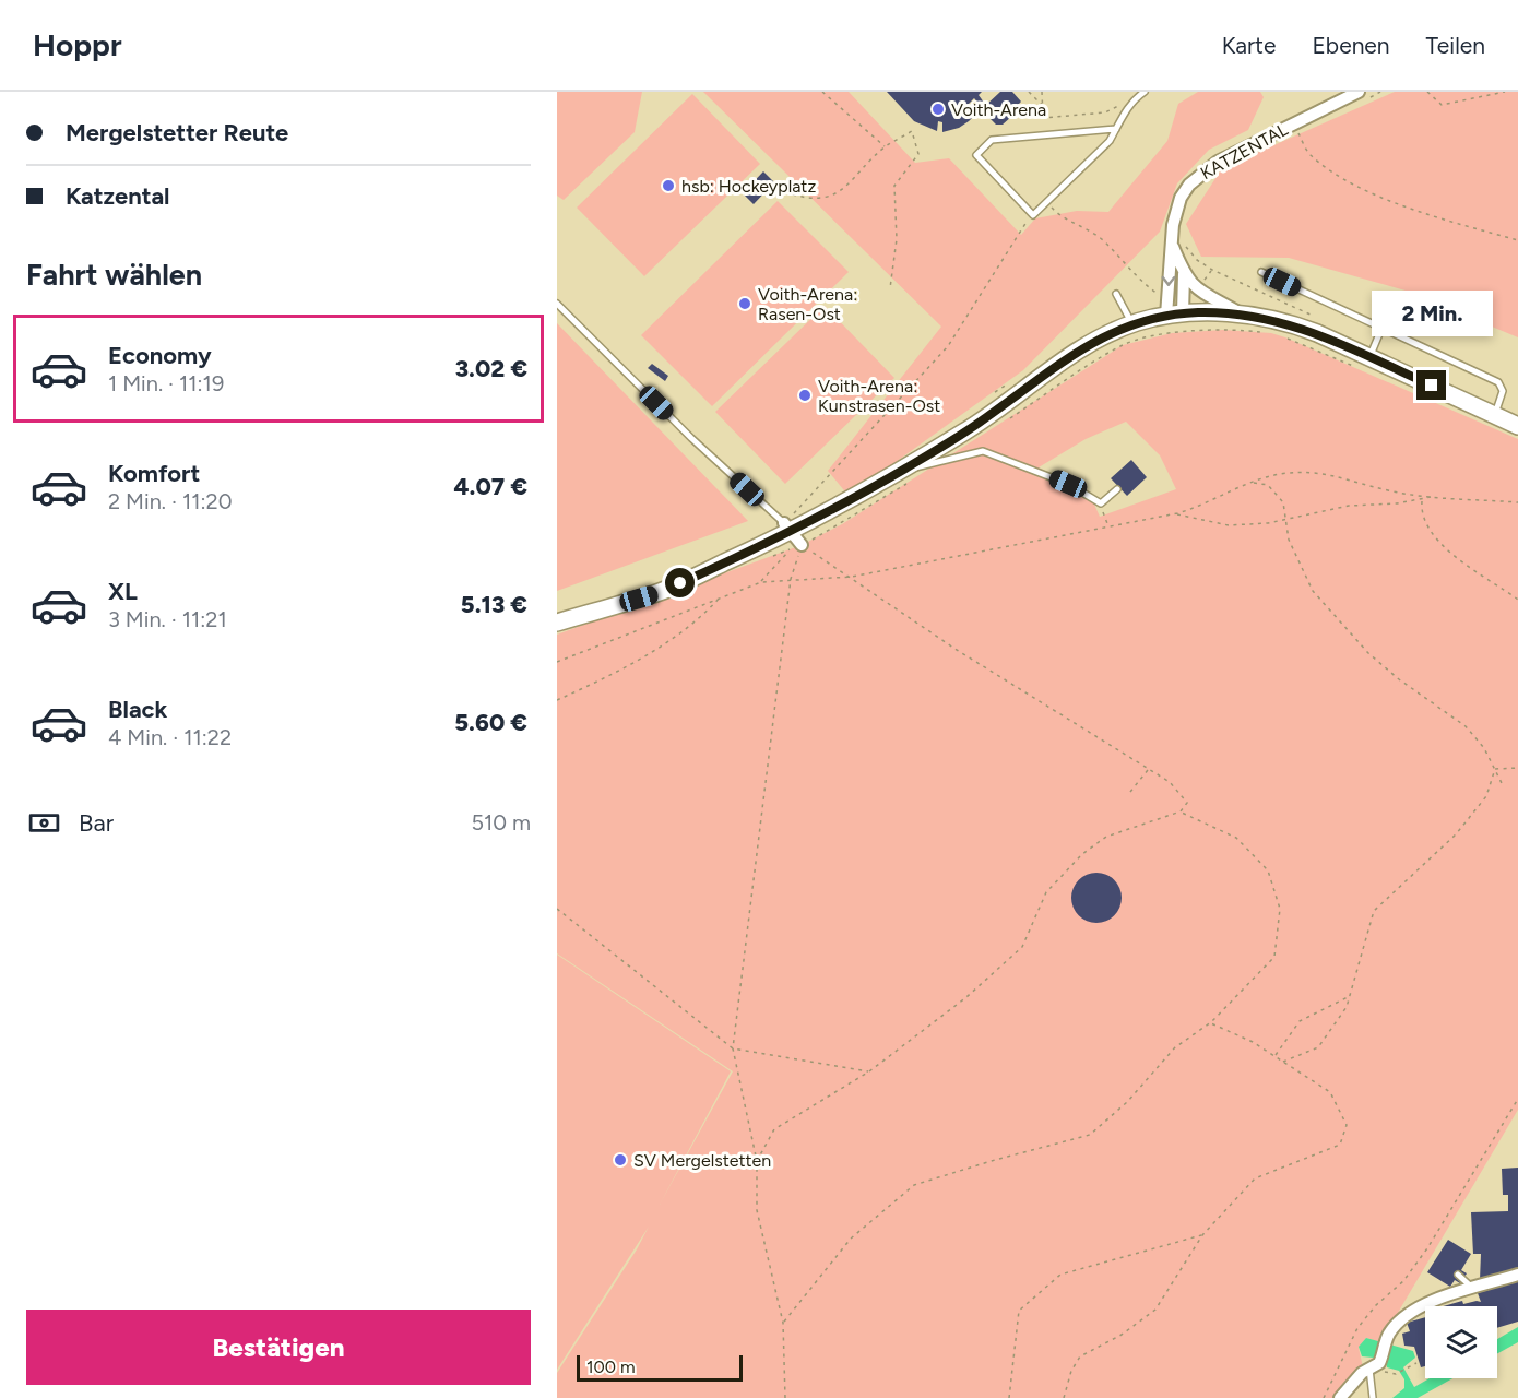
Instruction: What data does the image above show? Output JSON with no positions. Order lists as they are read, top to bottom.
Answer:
{
  "streets": {
    "street": ["KATZENTAL"]
  },
  "places": [
    "Voith-Arena",
    "hsb: Hockeyplatz",
    "Voith-Arena: Rasen-Ost",
    "Voith-Arena: Kunstrasen-Ost",
    "SV Mergelstetten"
  ],
  "scale_bar": "100 m",
  "page": {
    "header": "Hoppr",
    "nav": ["Karte", "Ebenen", "Teilen"],
    "banner": ["Mergelstetter Reute", "Katzental"],
    "heading": "Fahrt wählen",
    "bubble": "2 Min.",
    "list": [
      {
        "name": "Economy",
        "note": "1 Min. · 11:19",
        "value": "3.02 €"
      },
      {
        "name": "Komfort",
        "note": "2 Min. · 11:20",
        "value": "4.07 €"
      },
      {
        "name": "XL",
        "note": "3 Min. · 11:21",
        "value": "5.13 €"
      },
      {
        "name": "Black",
        "note": "4 Min. · 11:22",
        "value": "5.60 €"
      }
    ],
    "pay": ["Bar", "510 m"],
    "buttons": "Bestätigen",
    "scale": "100 m"
  }
}
